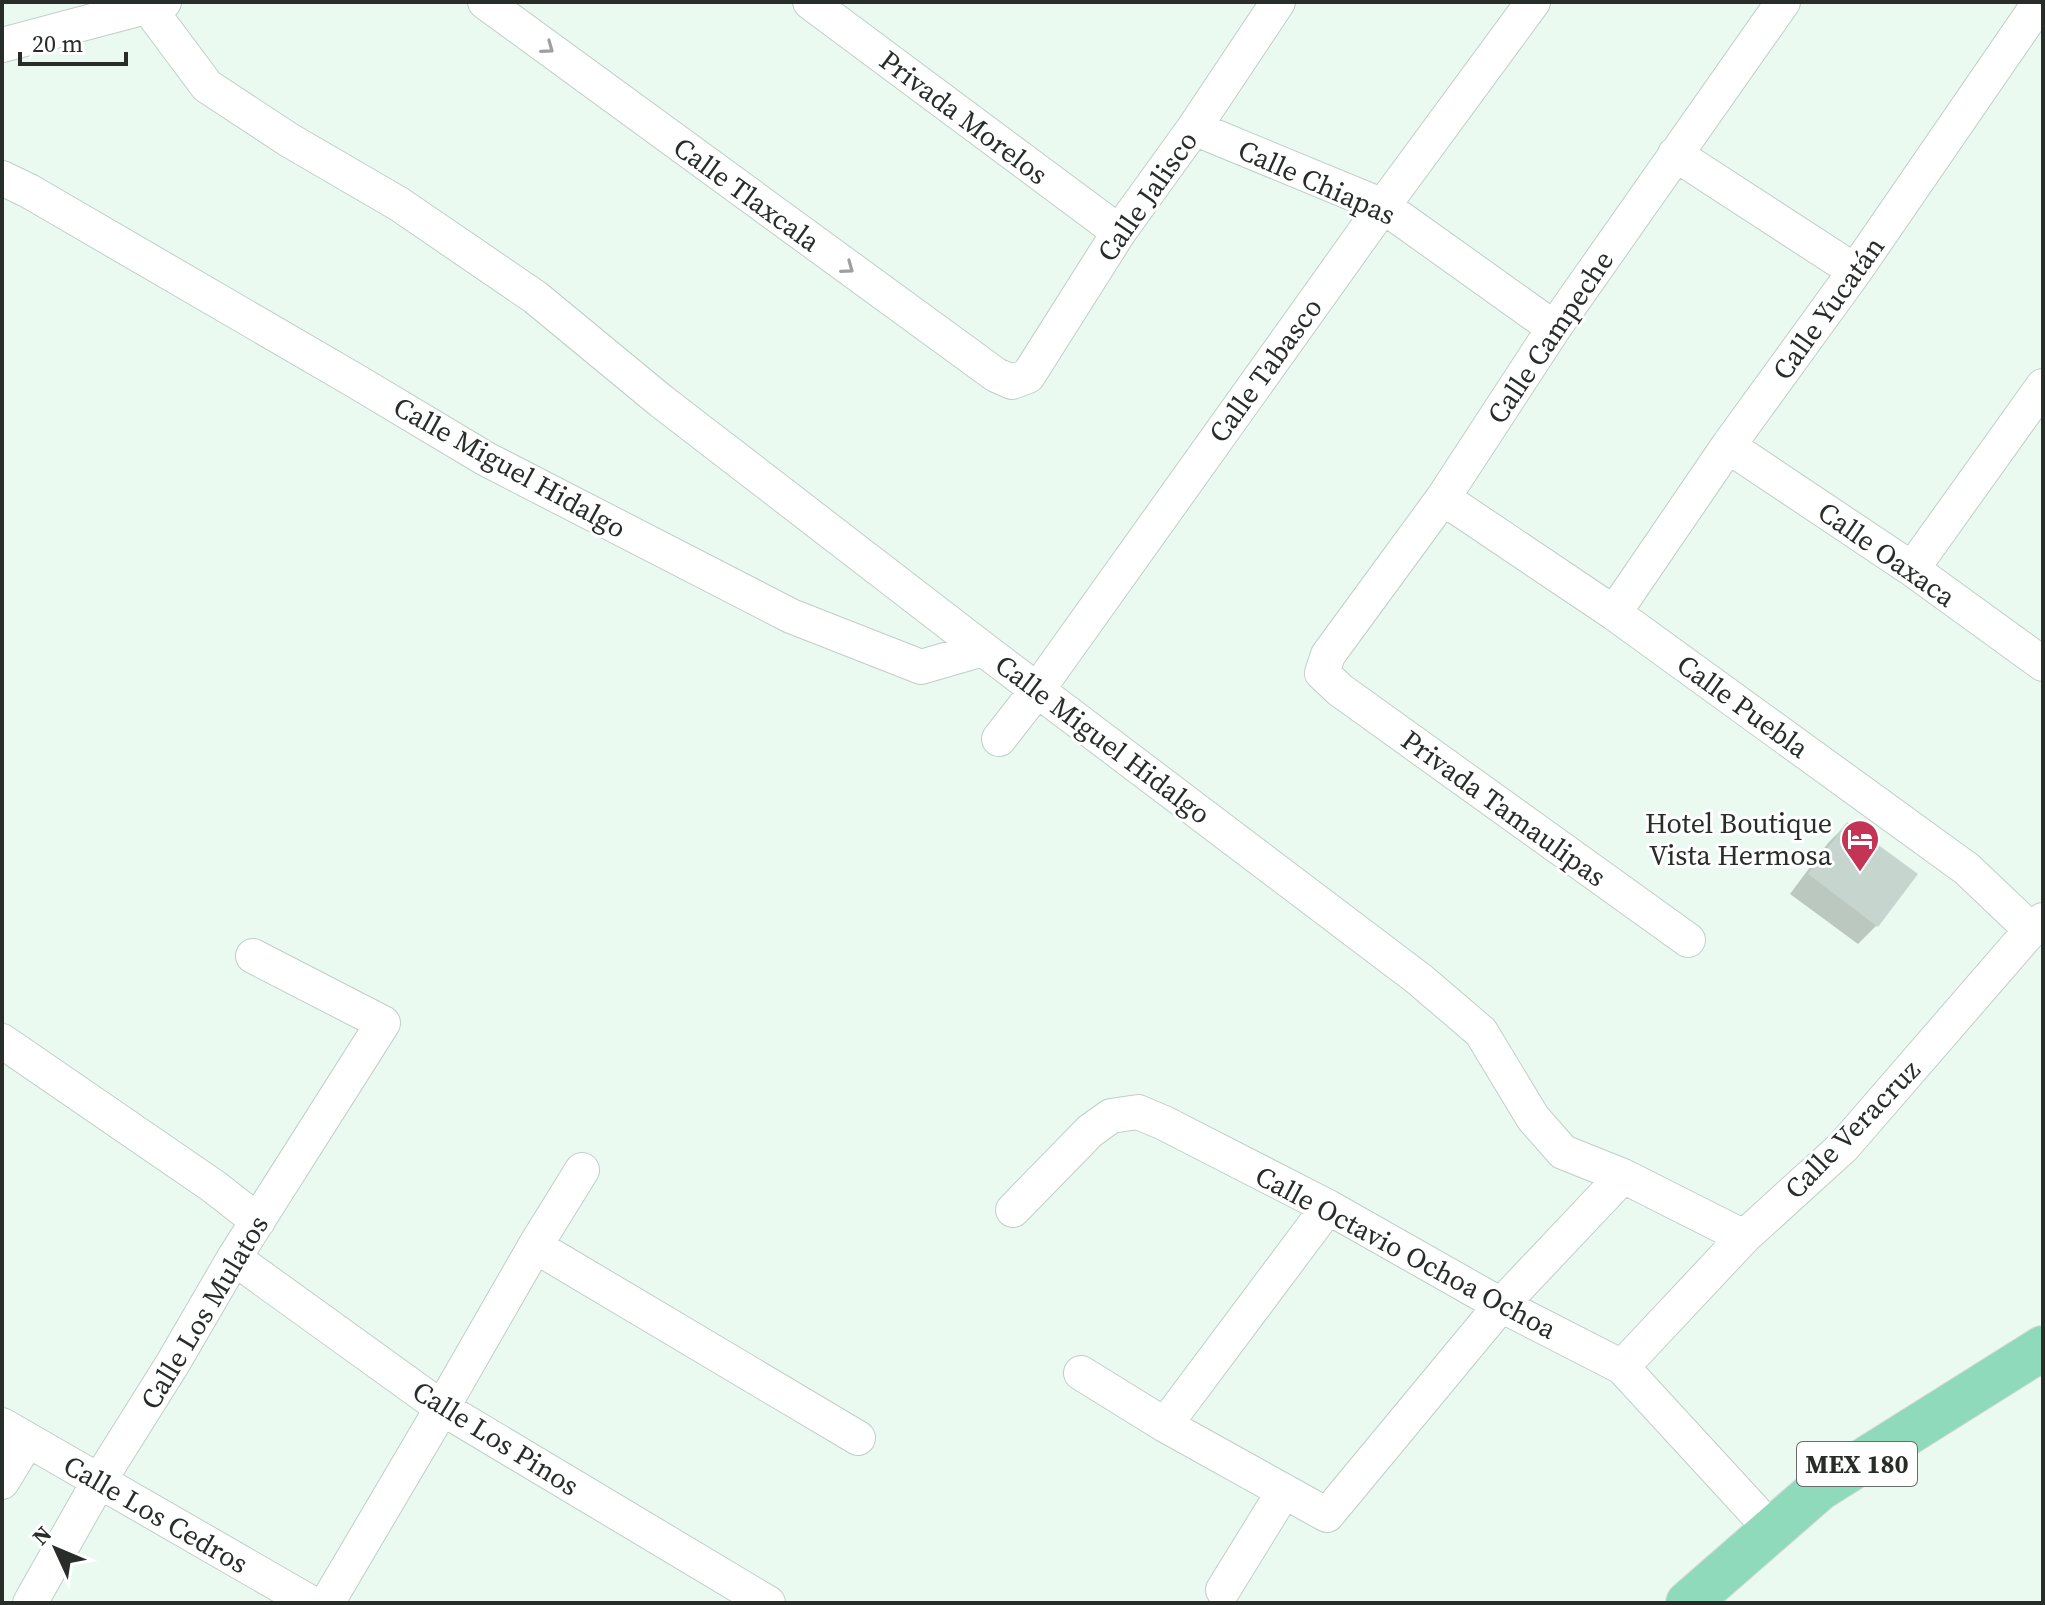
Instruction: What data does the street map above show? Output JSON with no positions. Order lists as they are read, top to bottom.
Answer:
{
  "streets": {
    "main road": ["MEX 180"],
    "street": [
      "Privada Morelos",
      "Calle Chiapas",
      "Calle Tlaxcala",
      "Calle Jalisco",
      "Calle Yucatán",
      "Calle Campeche",
      "Calle Tabasco",
      "Calle Miguel Hidalgo",
      "Calle Oaxaca",
      "Calle Puebla",
      "Privada Tamaulipas",
      "Calle Veracruz",
      "Calle Octavio Ochoa Ochoa",
      "Calle Los Mulatos",
      "Calle Los Pinos",
      "Calle Los Cedros"
    ]
  },
  "crossings": [
    ["Privada Morelos", "Calle Jalisco"],
    ["Calle Chiapas", "Calle Jalisco"],
    ["Calle Chiapas", "Calle Campeche"],
    ["Calle Chiapas", "Calle Tabasco"],
    ["Calle Tlaxcala", "Calle Jalisco"],
    ["Calle Yucatán", "Calle Oaxaca"],
    ["Calle Yucatán", "Calle Puebla"],
    ["Calle Campeche", "Calle Puebla"],
    ["Calle Campeche", "Privada Tamaulipas"],
    ["Calle Tabasco", "Calle Miguel Hidalgo"],
    ["Calle Miguel Hidalgo", "Calle Veracruz"],
    ["Calle Puebla", "Calle Veracruz"],
    ["Calle Veracruz", "Calle Octavio Ochoa Ochoa"],
    ["Calle Octavio Ochoa Ochoa", "MEX 180"],
    ["Calle Los Mulatos", "Calle Los Pinos"],
    ["Calle Los Mulatos", "Calle Los Cedros"]
  ],
  "places": {
    "hotel": ["Hotel Boutique Vista Hermosa"]
  },
  "scale_bar": "20 m",
  "north": "top left"
}
